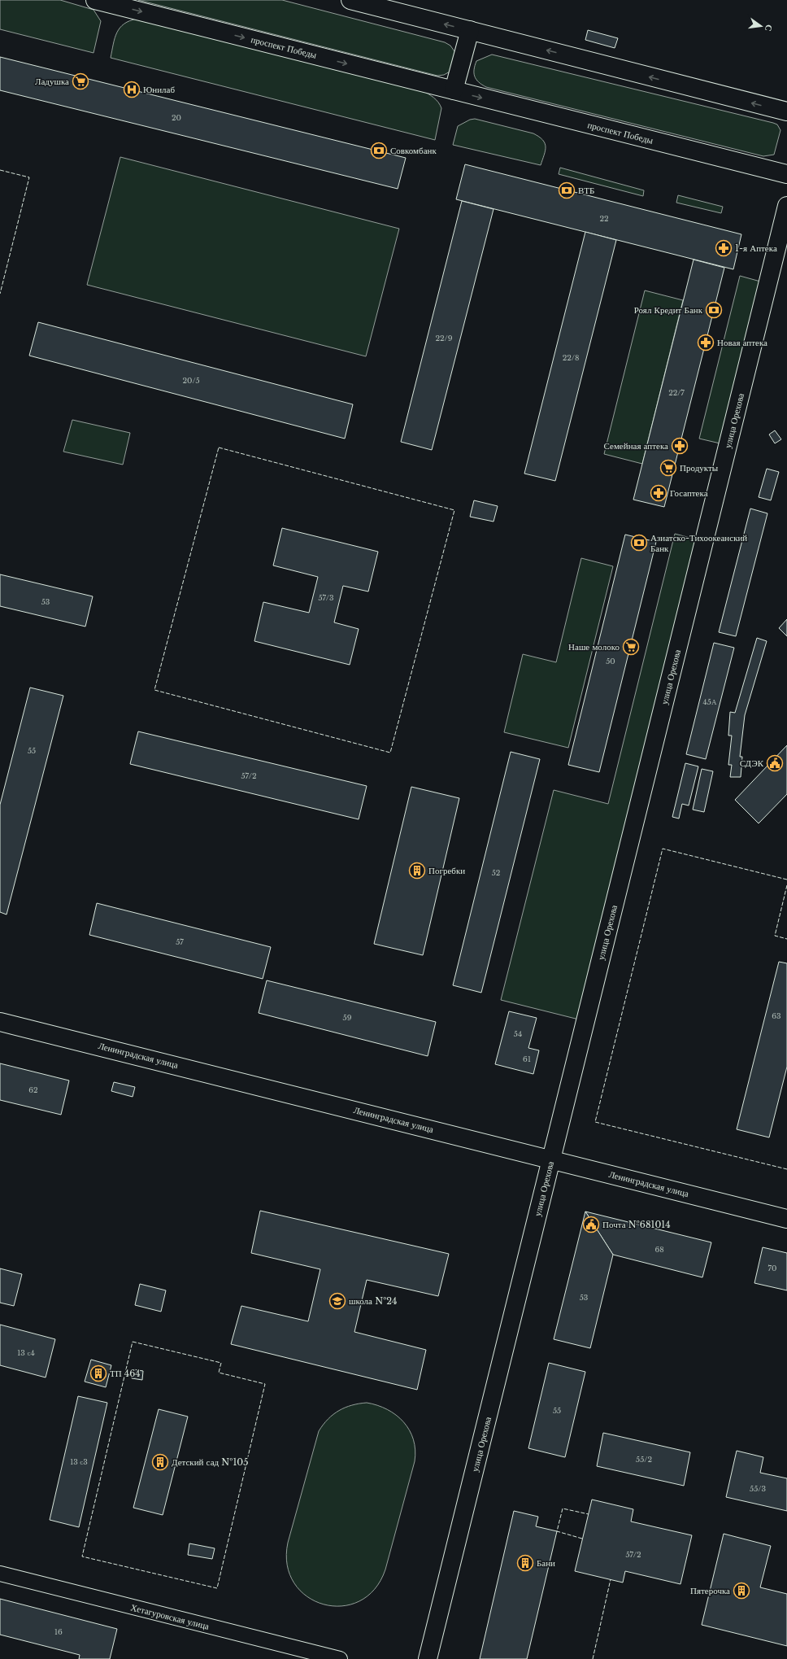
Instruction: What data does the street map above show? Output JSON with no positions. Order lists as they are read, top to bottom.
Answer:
{
  "streets": {
    "main road": ["проспект Победы", "улица Орехова", "Ленинградская улица"],
    "street": ["Хетагуровская улица"]
  },
  "crossings": [
    ["улица Орехова", "Ленинградская улица"]
  ],
  "places": {
    "supermarket": ["Ладушка", "Продукты", "Наше молоко"],
    "hospital": ["Юнилаб"],
    "bank": [
      "Совкомбанк",
      "ВТБ",
      "Роял Кредит Банк",
      "Азиатско-Тихоокеанский Банк"
    ],
    "pharmacy": [
      "1-я Аптека",
      "Новая аптека",
      "Семейная аптека",
      "Госаптека"
    ],
    "public building": ["СДЭК", "Почта №681014"],
    "building": [
      "Погребки",
      "ТП 464",
      "Детский сад №105",
      "Бани",
      "Пятерочка"
    ],
    "school or university": ["школа №24"]
  },
  "house_numbers": [
    "20",
    "22",
    "22/9",
    "22/8",
    "20/5",
    "22/7",
    "57/3",
    "53",
    "50",
    "45А",
    "55",
    "57/2",
    "52",
    "57",
    "63",
    "59",
    "54",
    "61",
    "62",
    "68",
    "70",
    "53",
    "13 с4",
    "55",
    "55/2",
    "13 с3",
    "55/3",
    "57/2",
    "16"
  ],
  "north": "right"
}
